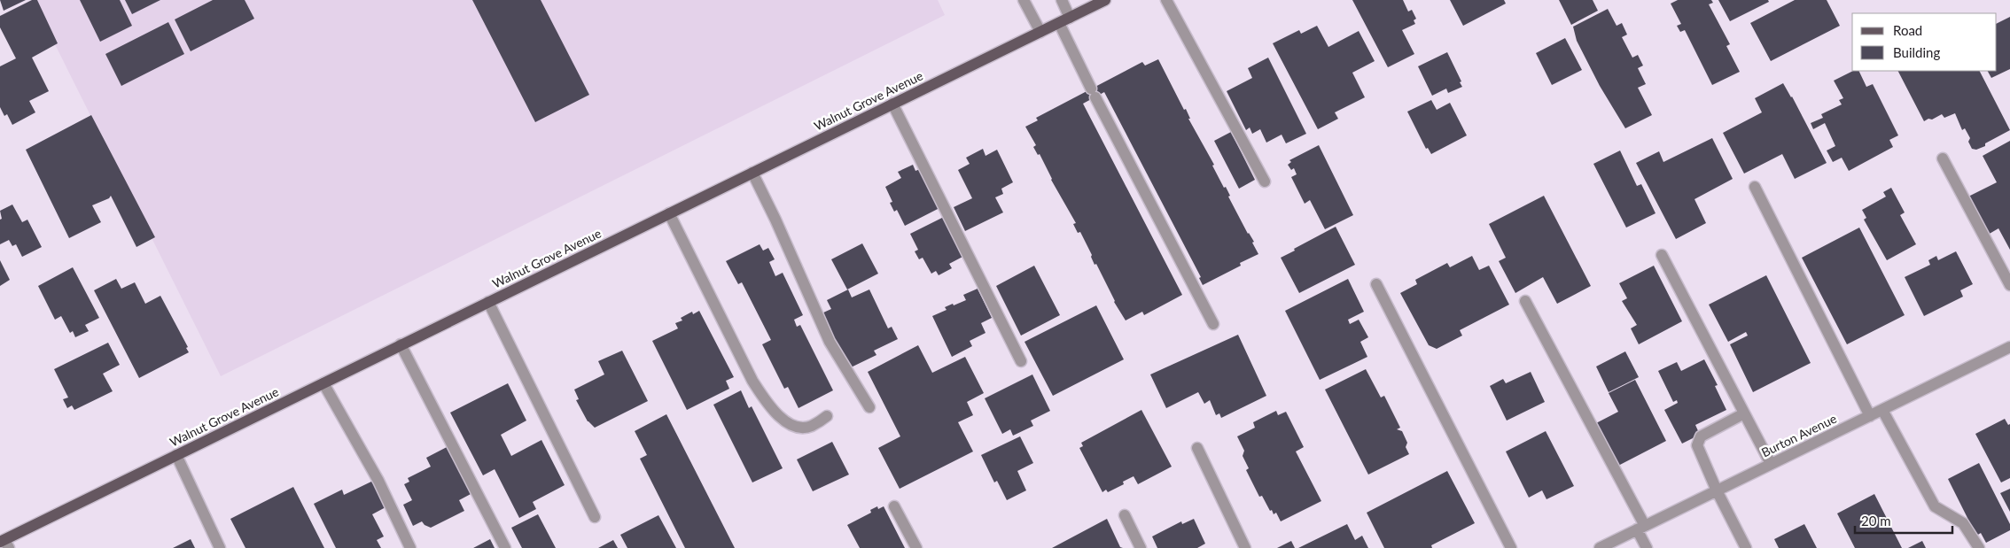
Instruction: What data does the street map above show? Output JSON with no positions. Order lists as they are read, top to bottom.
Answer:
{
  "streets": {
    "main road": ["Walnut Grove Avenue"],
    "street": ["Burton Avenue"]
  },
  "legend": ["Road", "Building"],
  "scale_bar": "20 m"
}
